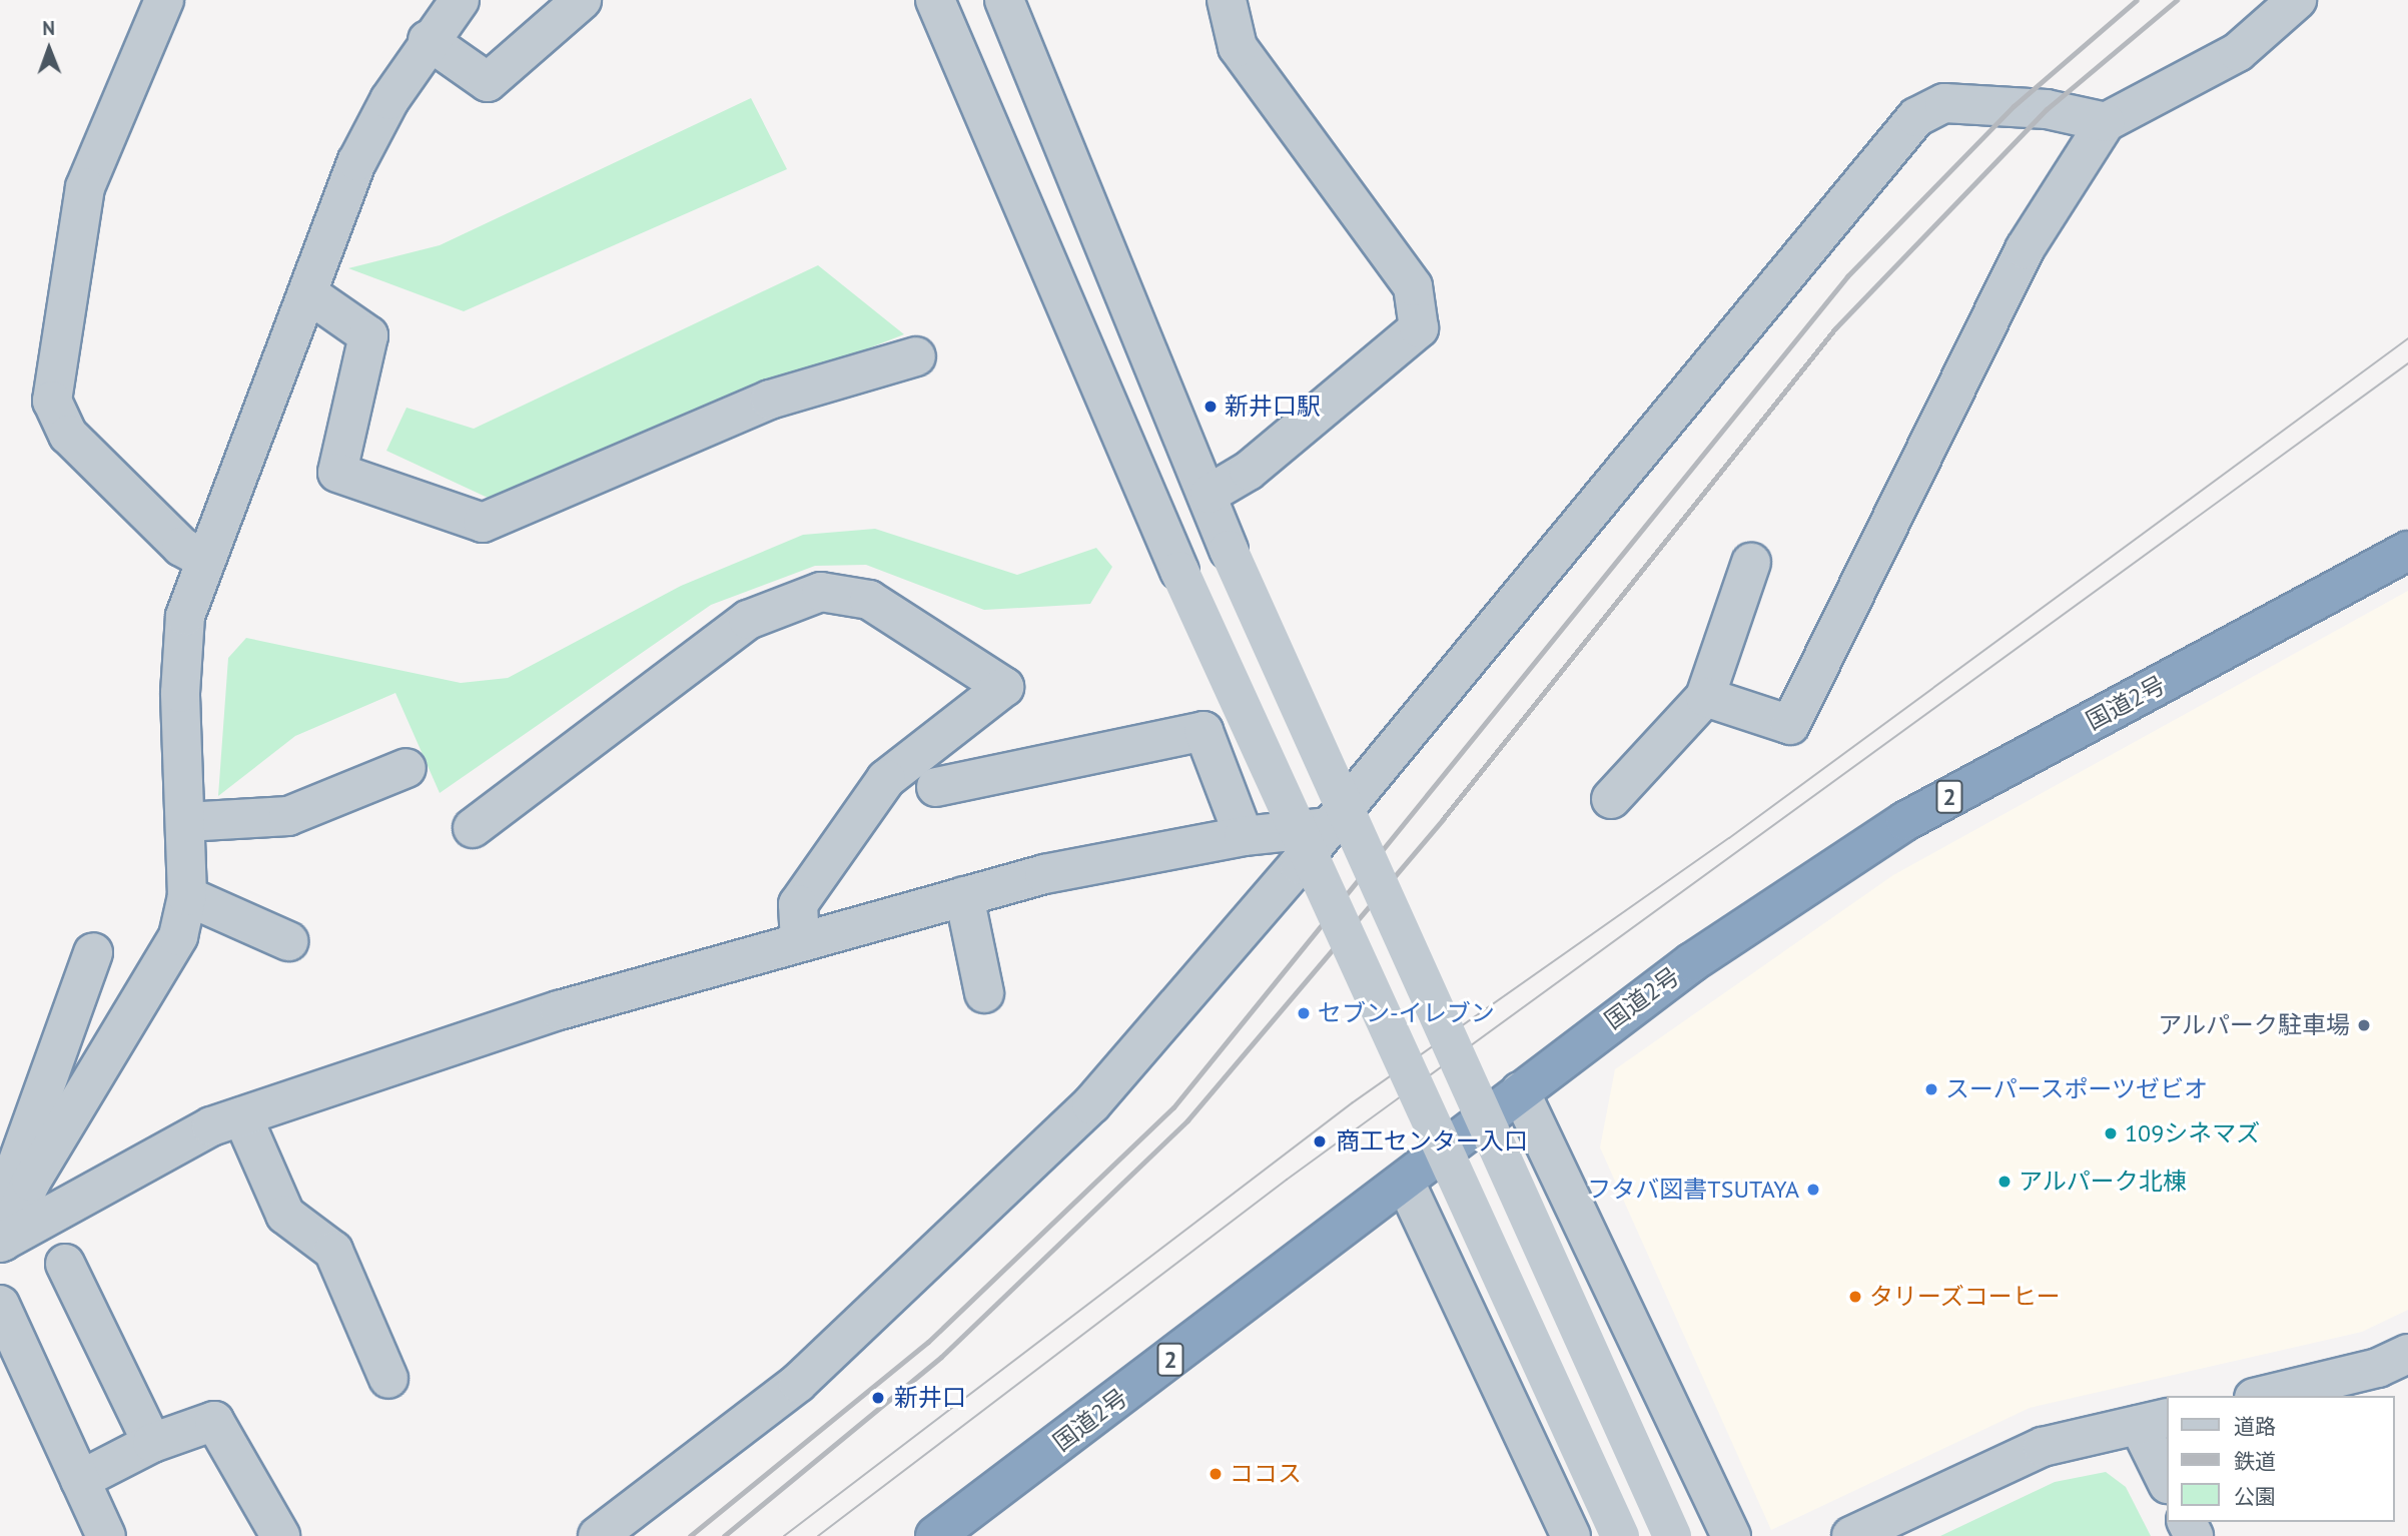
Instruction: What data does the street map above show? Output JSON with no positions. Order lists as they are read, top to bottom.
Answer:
{
  "streets": {
    "highway": ["国道2号", "2"]
  },
  "places": [
    "新井口駅",
    "セブン-イレブン",
    "アルパーク駐車場",
    "スーパースポーツゼビオ",
    "109シネマズ",
    "商工センター入口",
    "アルパーク北棟",
    "フタバ図書TSUTAYA",
    "タリーズコーヒー",
    "新井口",
    "ココス"
  ],
  "legend": ["道路", "鉄道", "公園"],
  "north": "top"
}
